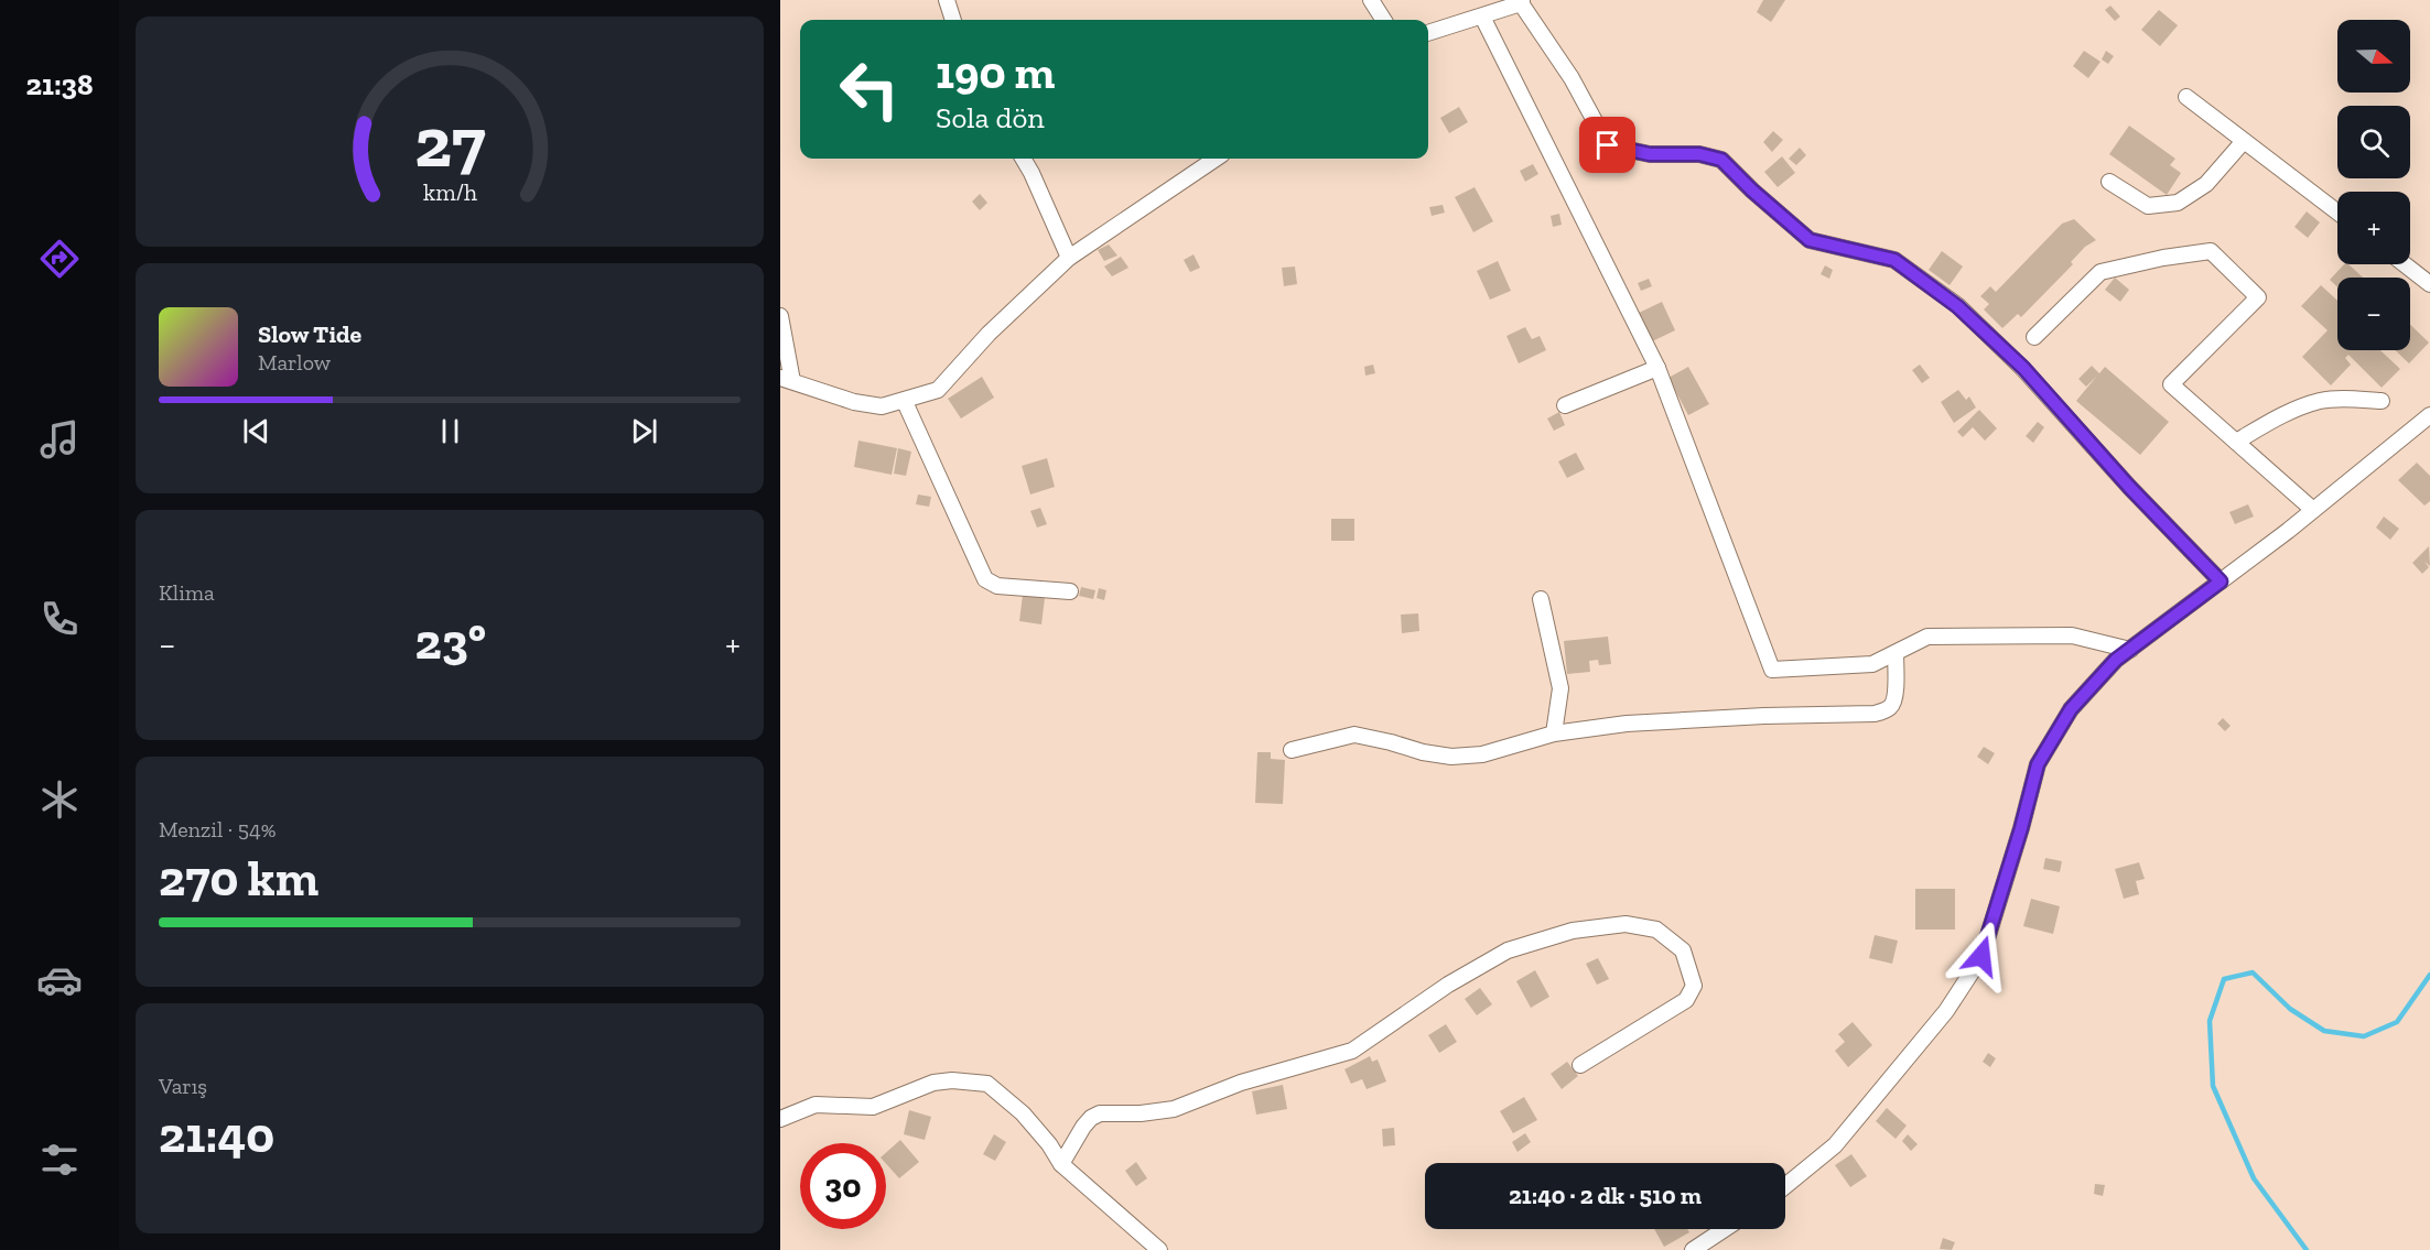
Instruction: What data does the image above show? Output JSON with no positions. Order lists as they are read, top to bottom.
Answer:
{
  "north": "right",
  "page": {
    "tabs": "21:38",
    "map_buttons": ["+", "−"],
    "turn": ["190 m", "Sola dön"],
    "song": ["Slow Tide", "Marlow"],
    "tile": [
      "Klima",
      ["Menzil · 54%", "270 km"],
      ["Varış", "21:40"]
    ],
    "heat": ["−", "23°", "+"],
    "limit": "30",
    "trip": "21:40 · 2 dk · 510 m",
    "gauge": ["27", "km/h"]
  }
}
